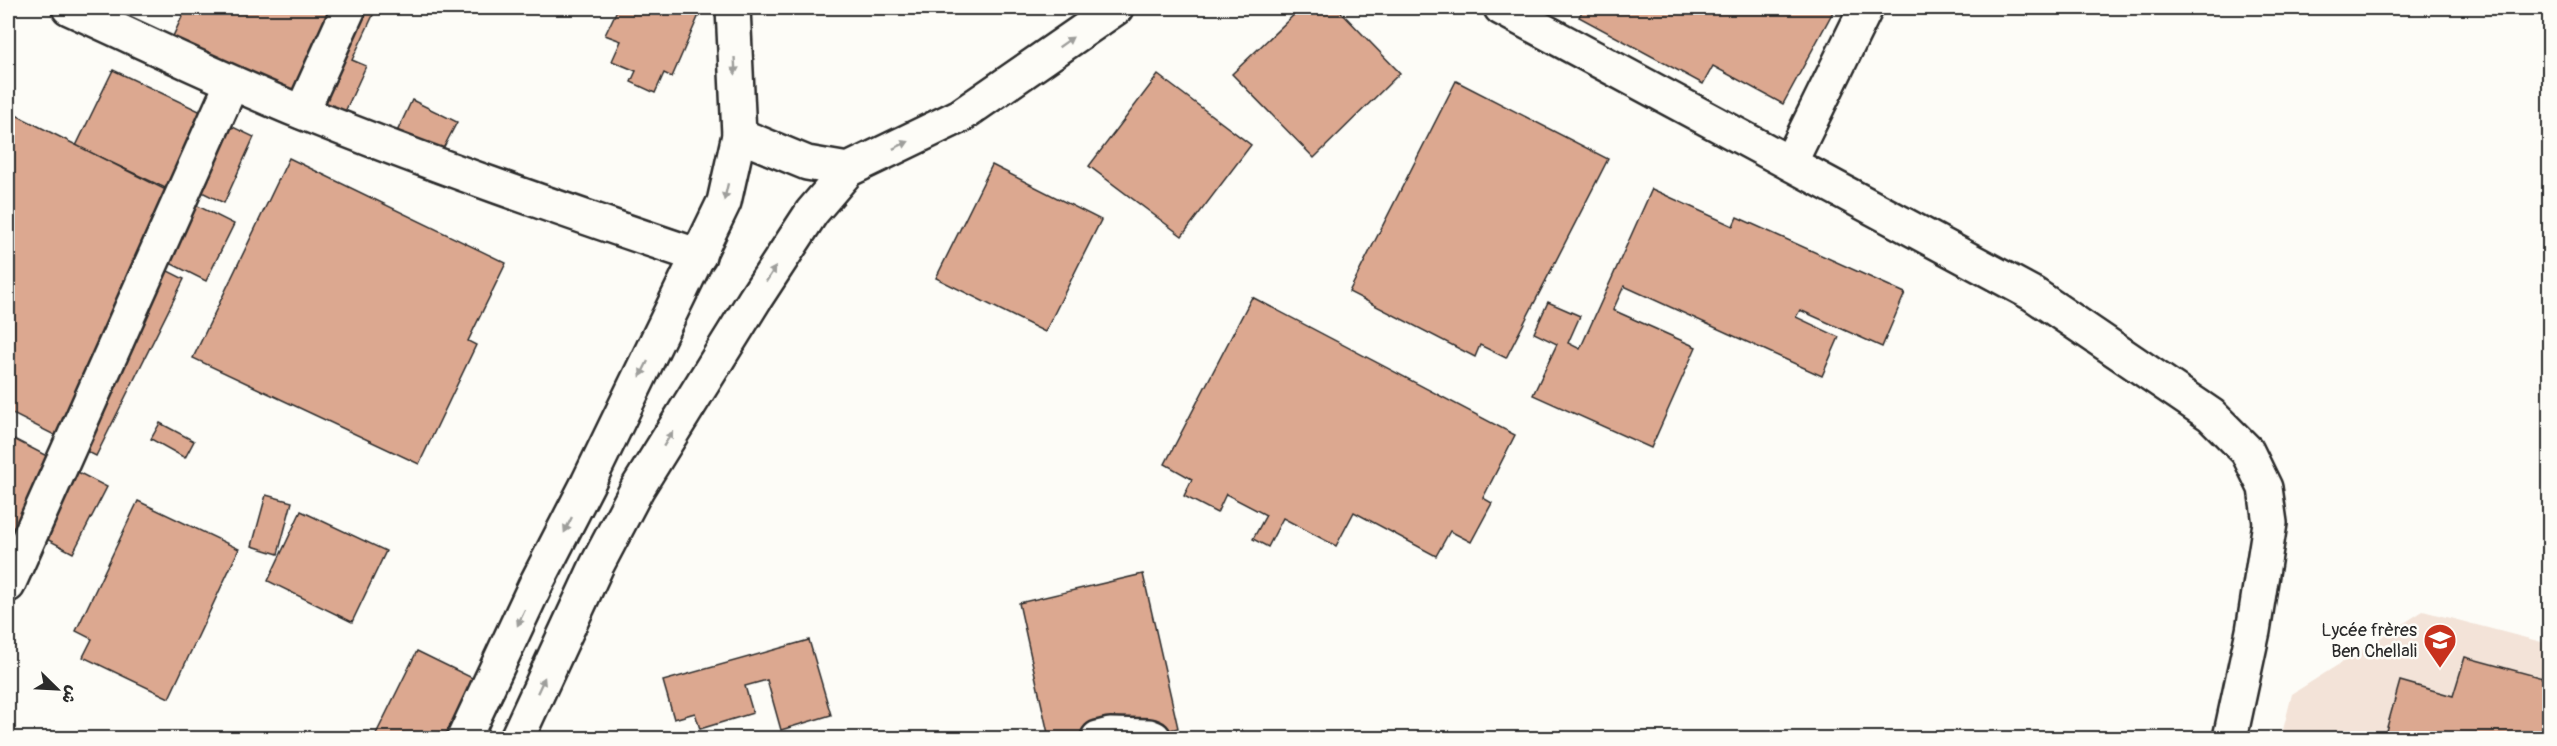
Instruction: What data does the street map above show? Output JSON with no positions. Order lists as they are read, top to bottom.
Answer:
{
  "places": {
    "school or university": ["Lycée frères Ben Chellali"]
  },
  "north": "bottom right"
}
